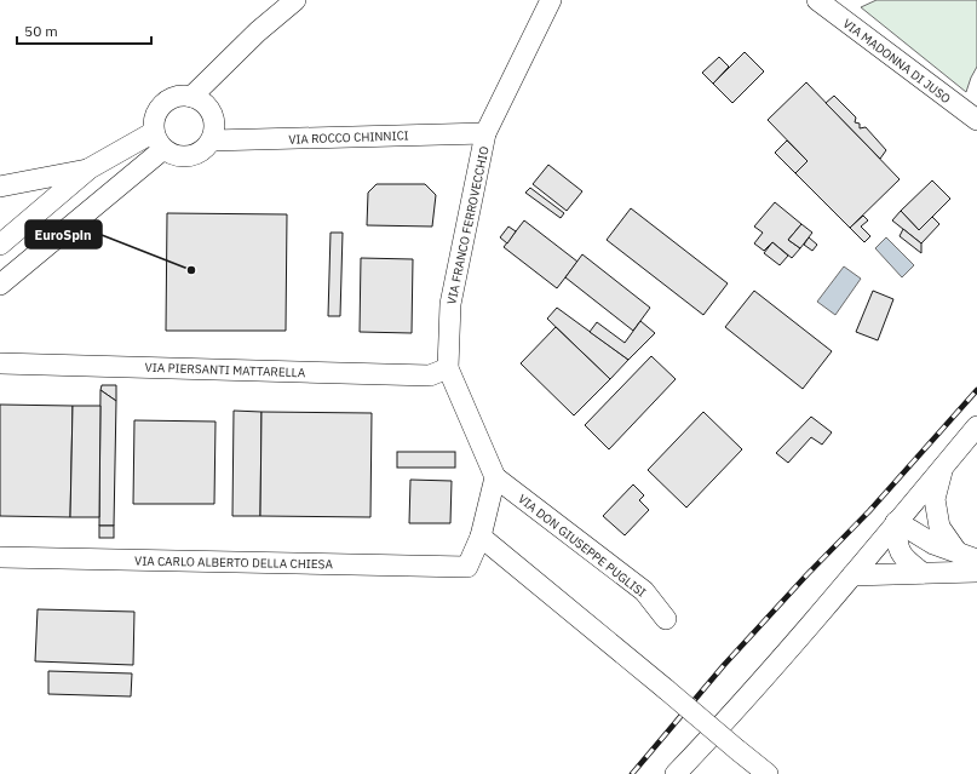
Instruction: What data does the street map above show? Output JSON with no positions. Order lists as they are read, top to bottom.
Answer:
{
  "streets": {
    "street": [
      "VIA MADONNA DI JUSO",
      "VIA ROCCO CHINNICI",
      "VIA FRANCO FERROVECCHIO",
      "VIA PIERSANTI MATTARELLA",
      "VIA DON GIUSEPPE PUGLISI",
      "VIA CARLO ALBERTO DELLA CHIESA"
    ]
  },
  "crossings": [
    ["VIA ROCCO CHINNICI", "VIA FRANCO FERROVECCHIO"],
    ["VIA FRANCO FERROVECCHIO", "VIA PIERSANTI MATTARELLA"],
    ["VIA FRANCO FERROVECCHIO", "VIA DON GIUSEPPE PUGLISI"]
  ],
  "places": ["EuroSpin"],
  "scale_bar": "50 m"
}
